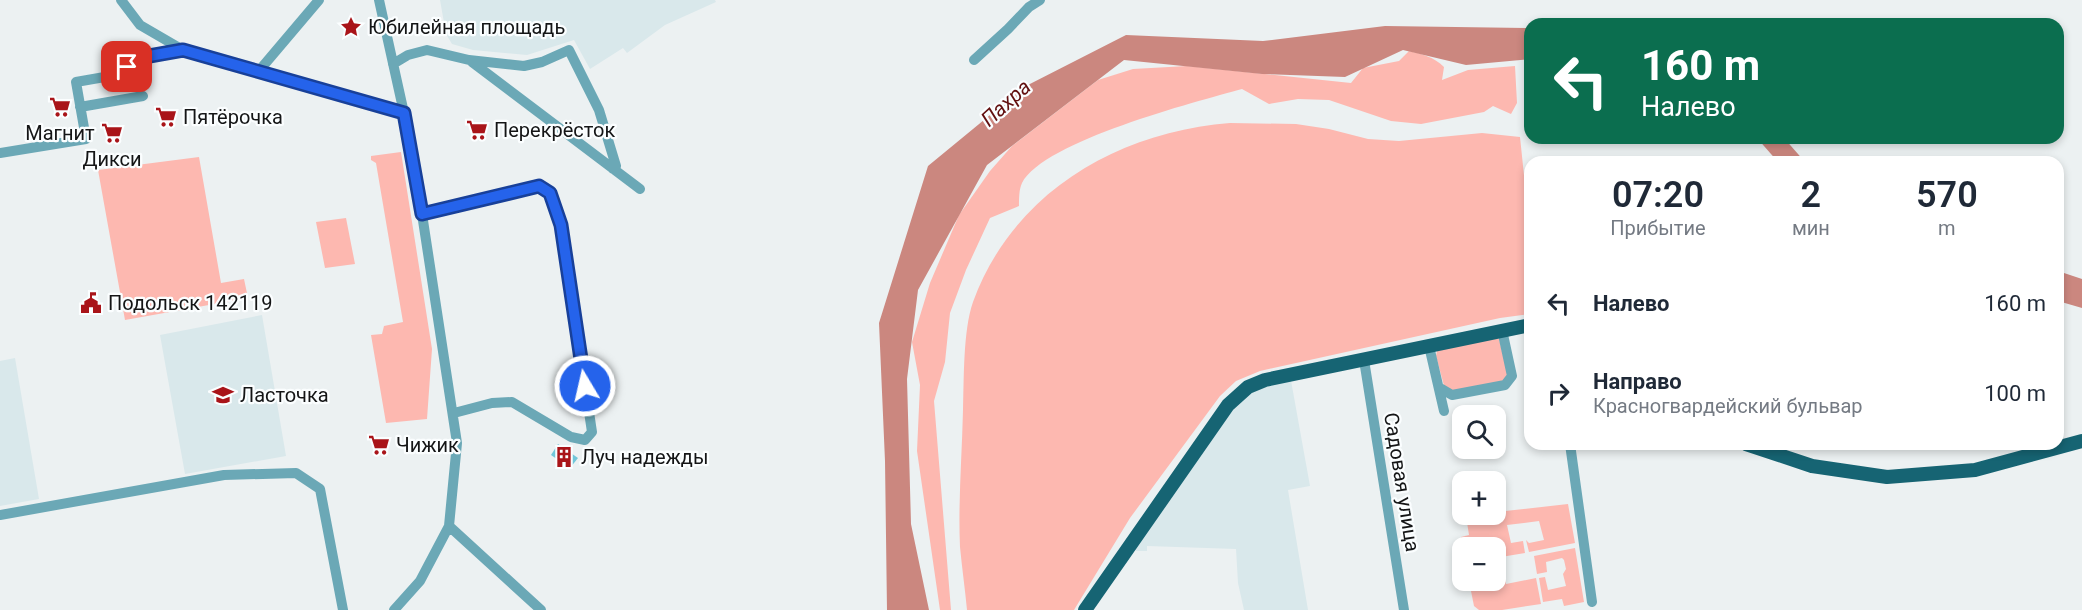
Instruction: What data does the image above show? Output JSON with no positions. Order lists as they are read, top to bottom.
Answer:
{
  "streets": {
    "street": ["Садовая улица"]
  },
  "water": ["Пахра"],
  "places": {
    "place": ["Юбилейная площадь"],
    "supermarket": [
      "Магнит",
      "Пятёрочка",
      "Перекрёсток",
      "Дикси",
      "Чижик"
    ],
    "public building": ["Подольск 142119"],
    "school or university": ["Ласточка"],
    "building": ["Луч надежды"]
  },
  "page": {
    "turn": ["160 m", "Налево"],
    "eta": [
      "07:20",
      "Прибытие",
      "2",
      "мин",
      "570",
      "m"
    ],
    "list": [
      {
        "name": "Налево",
        "value": "160 m"
      },
      {
        "name": "Направо",
        "note": "Красногвардейский бульвар",
        "value": "100 m"
      }
    ],
    "map_buttons": ["+", "−"]
  }
}
